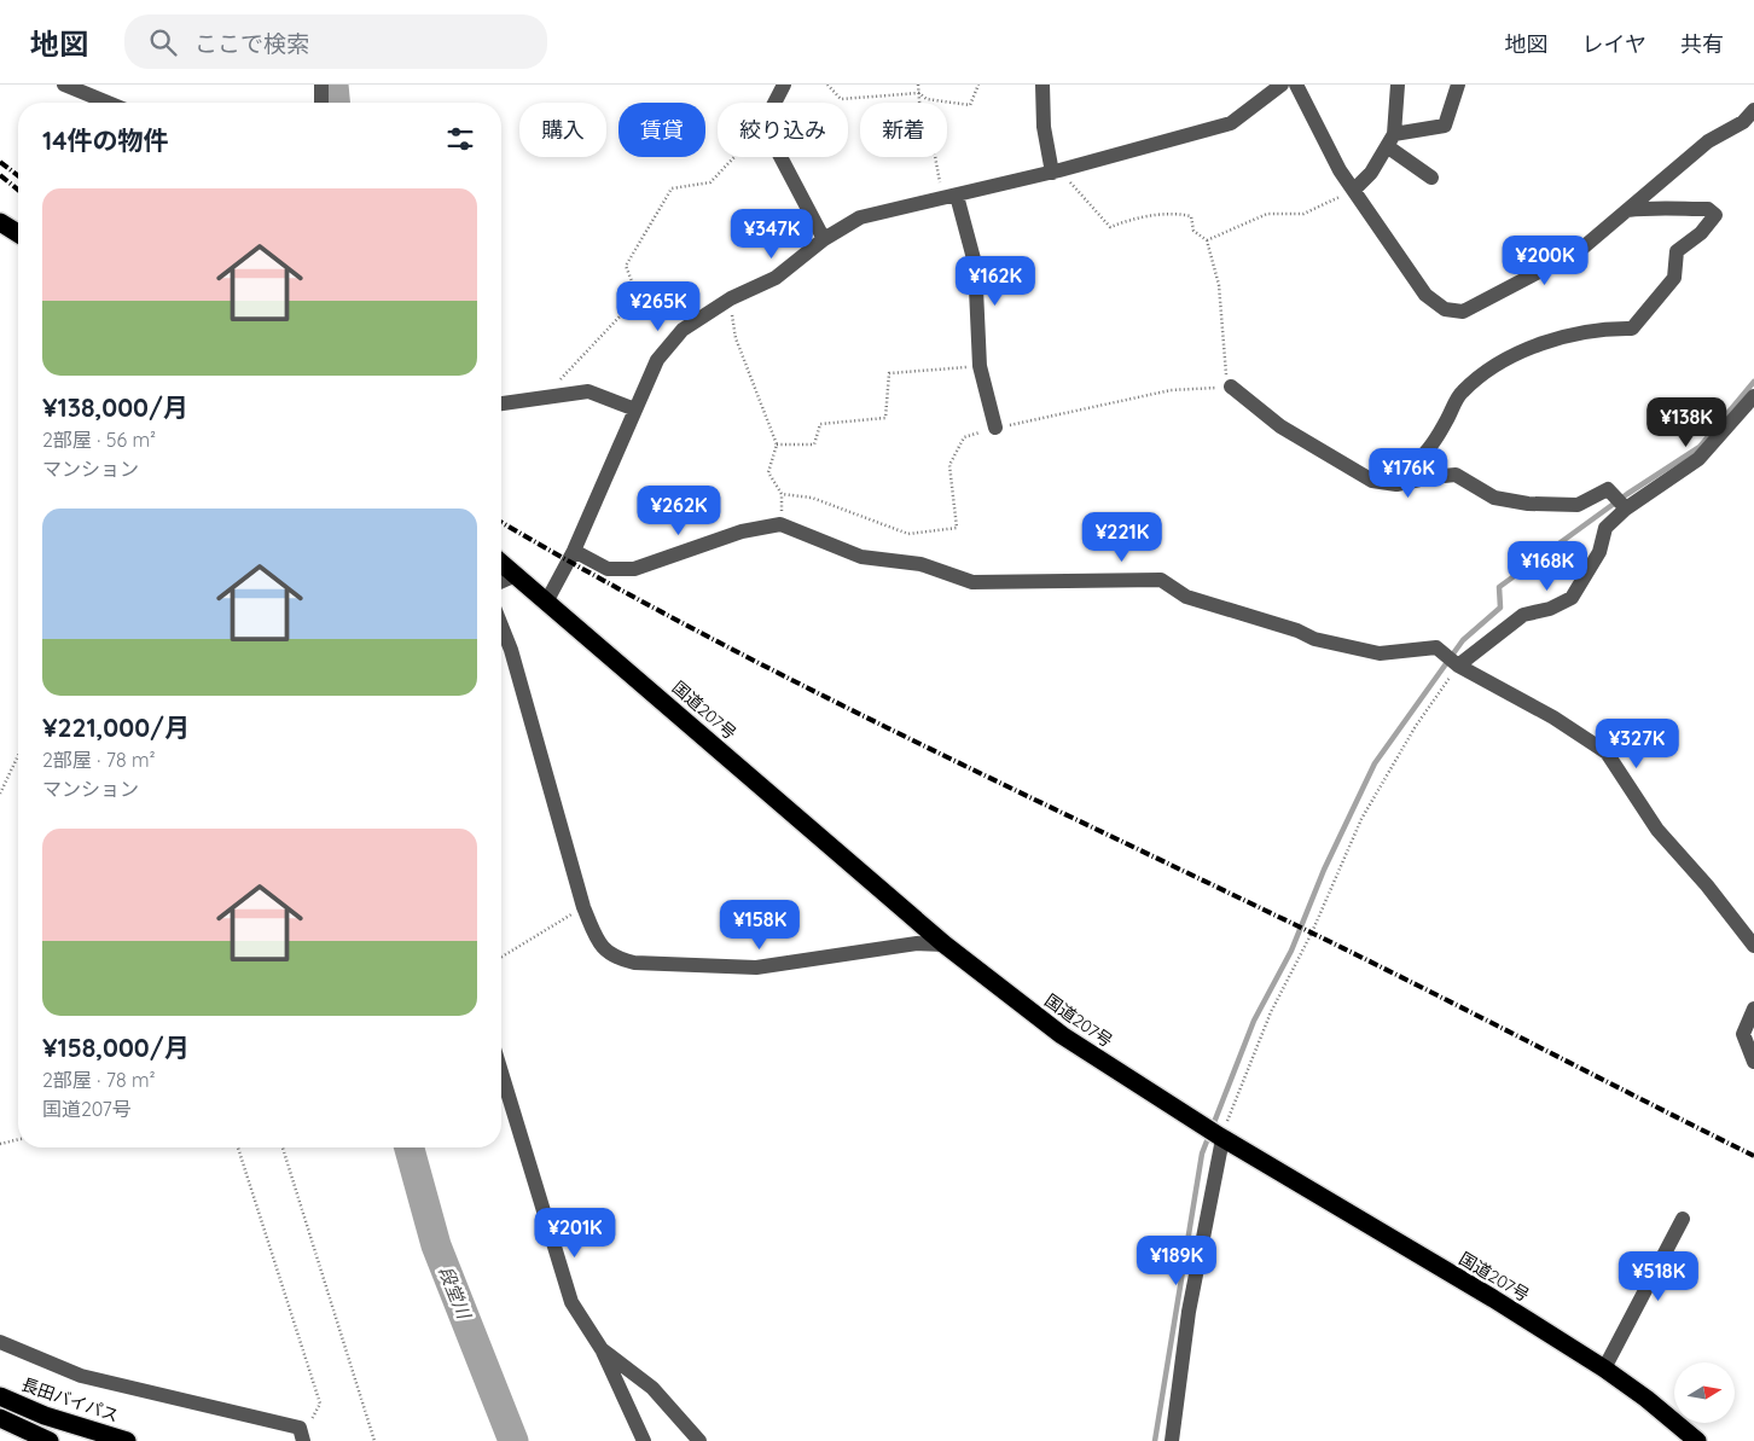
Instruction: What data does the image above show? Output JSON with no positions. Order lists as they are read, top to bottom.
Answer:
{
  "streets": {
    "highway": ["国道207号", "長田バイパス"]
  },
  "water": ["段堂川"],
  "north": "right",
  "page": {
    "header": "地図",
    "search": "ここで検索",
    "nav": ["地図", "レイヤ", "共有"],
    "chip": [
      "購入",
      "賃貸",
      "絞り込み",
      "新着"
    ],
    "heading": "14件の物件",
    "list": [
      {
        "name": "¥138,000/月",
        "note": "2部屋 · 56 m² · マンション"
      },
      {
        "name": "¥221,000/月",
        "note": "2部屋 · 78 m² · マンション"
      },
      {
        "name": "¥158,000/月",
        "note": "2部屋 · 78 m² · 国道207号"
      }
    ],
    "price": [
      "¥347K",
      "¥200K",
      "¥162K",
      "¥265K",
      "¥138K",
      "¥176K",
      "¥262K",
      "¥221K",
      "¥168K",
      "¥327K",
      "¥158K",
      "¥201K",
      "¥189K",
      "¥518K"
    ]
  }
}
